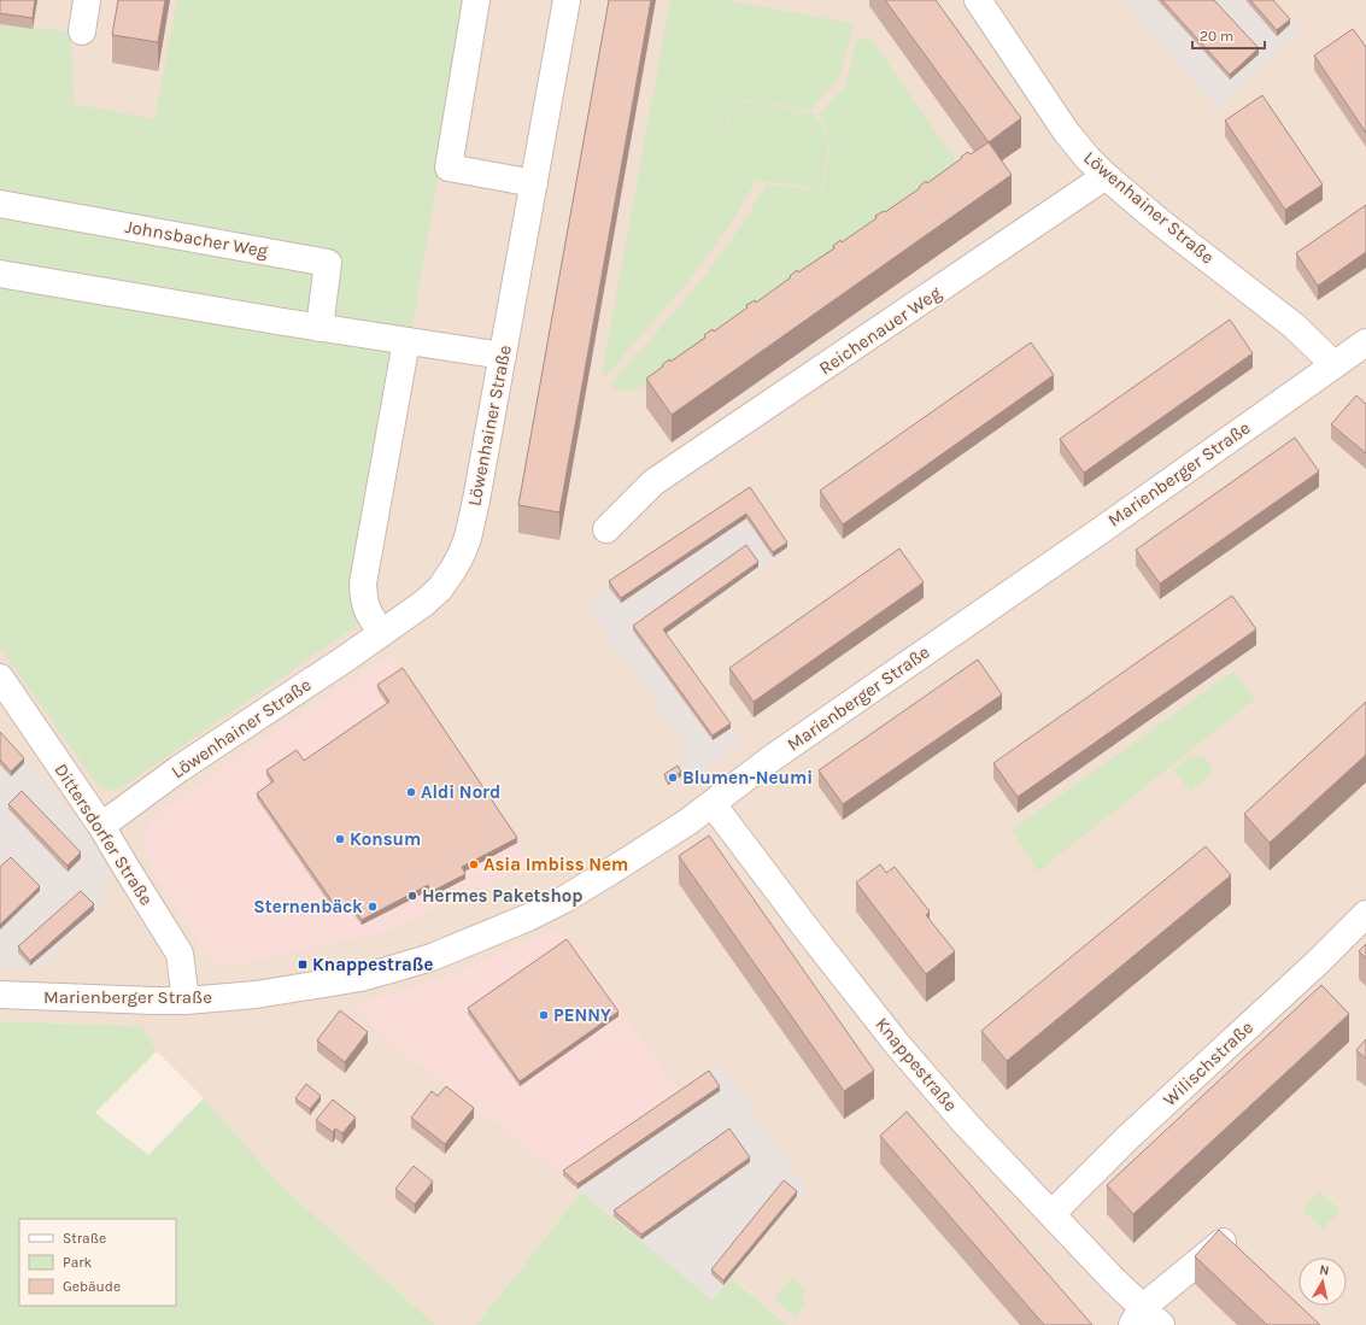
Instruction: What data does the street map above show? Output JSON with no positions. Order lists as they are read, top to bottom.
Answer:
{
  "streets": {
    "street": [
      "Löwenhainer Straße",
      "Johnsbacher Weg",
      "Reichenauer Weg",
      "Marienberger Straße",
      "Dittersdorfer Straße",
      "Wilischstraße",
      "Knappestraße"
    ]
  },
  "crossings": [
    ["Löwenhainer Straße", "Reichenauer Weg"],
    ["Löwenhainer Straße", "Marienberger Straße"],
    ["Löwenhainer Straße", "Dittersdorfer Straße"],
    ["Marienberger Straße", "Dittersdorfer Straße"],
    ["Marienberger Straße", "Knappestraße"],
    ["Wilischstraße", "Knappestraße"]
  ],
  "places": {
    "other": [
      "Blumen-Neumi",
      "Aldi Nord",
      "Konsum",
      "Asia Imbiss Nem",
      "Hermes Paketshop",
      "Sternenbäck",
      "PENNY"
    ],
    "transit": ["Knappestraße"]
  },
  "legend": ["Straße", "Park", "Gebäude"],
  "scale_bar": "20 m",
  "north": "top"
}
